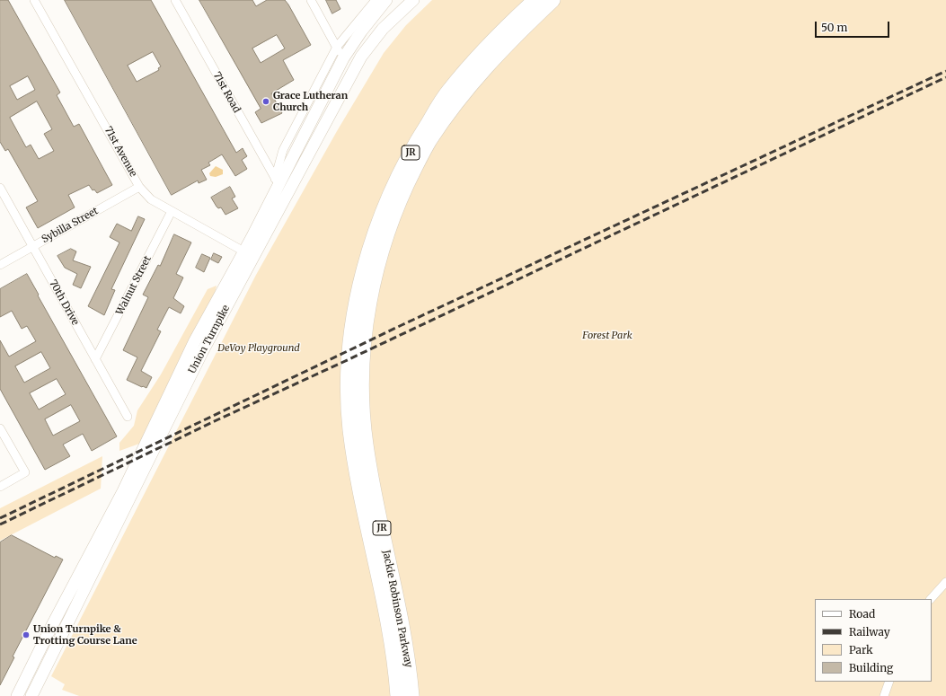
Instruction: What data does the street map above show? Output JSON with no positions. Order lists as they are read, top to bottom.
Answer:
{
  "streets": {
    "highway": ["JR", "Jackie Robinson Parkway"],
    "main road": ["Union Turnpike"],
    "street": [
      "71st Road",
      "71st Avenue",
      "Sybilla Street",
      "Walnut Street",
      "70th Drive"
    ]
  },
  "crossings": [
    ["71st Road", "Union Turnpike"],
    ["71st Avenue", "Sybilla Street"],
    ["71st Avenue", "Walnut Street"],
    ["71st Avenue", "Union Turnpike"],
    ["Sybilla Street", "70th Drive"],
    ["Walnut Street", "70th Drive"]
  ],
  "parks": ["Forest Park", "DeVoy Playground"],
  "places": ["Grace Lutheran Church", "Union Turnpike & Trotting Course Lane"],
  "legend": [
    "Road",
    "Railway",
    "Park",
    "Building"
  ],
  "scale_bar": "50 m"
}
